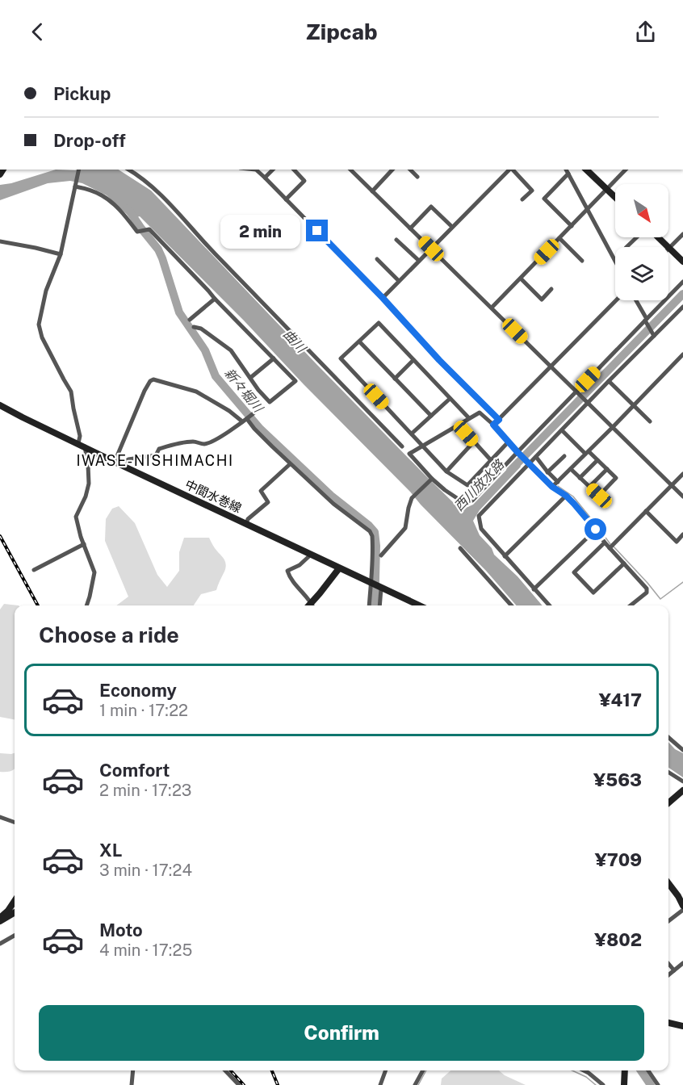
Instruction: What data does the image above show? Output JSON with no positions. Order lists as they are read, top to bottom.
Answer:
{
  "streets": {
    "main road": ["中間水巻線"]
  },
  "districts": ["IWASE-NISHIMACHI"],
  "water": ["曲川", "新々堀川", "西川放水路"],
  "north": "bottom right",
  "page": {
    "header": "Zipcab",
    "banner": ["Pickup", "Drop-off"],
    "bubble": "2 min",
    "heading": "Choose a ride",
    "list": [
      {
        "name": "Economy",
        "note": "1 min · 17:22",
        "value": "¥417"
      },
      {
        "name": "Comfort",
        "note": "2 min · 17:23",
        "value": "¥563"
      },
      {
        "name": "XL",
        "note": "3 min · 17:24",
        "value": "¥709"
      },
      {
        "name": "Moto",
        "note": "4 min · 17:25",
        "value": "¥802"
      }
    ],
    "buttons": "Confirm"
  }
}
